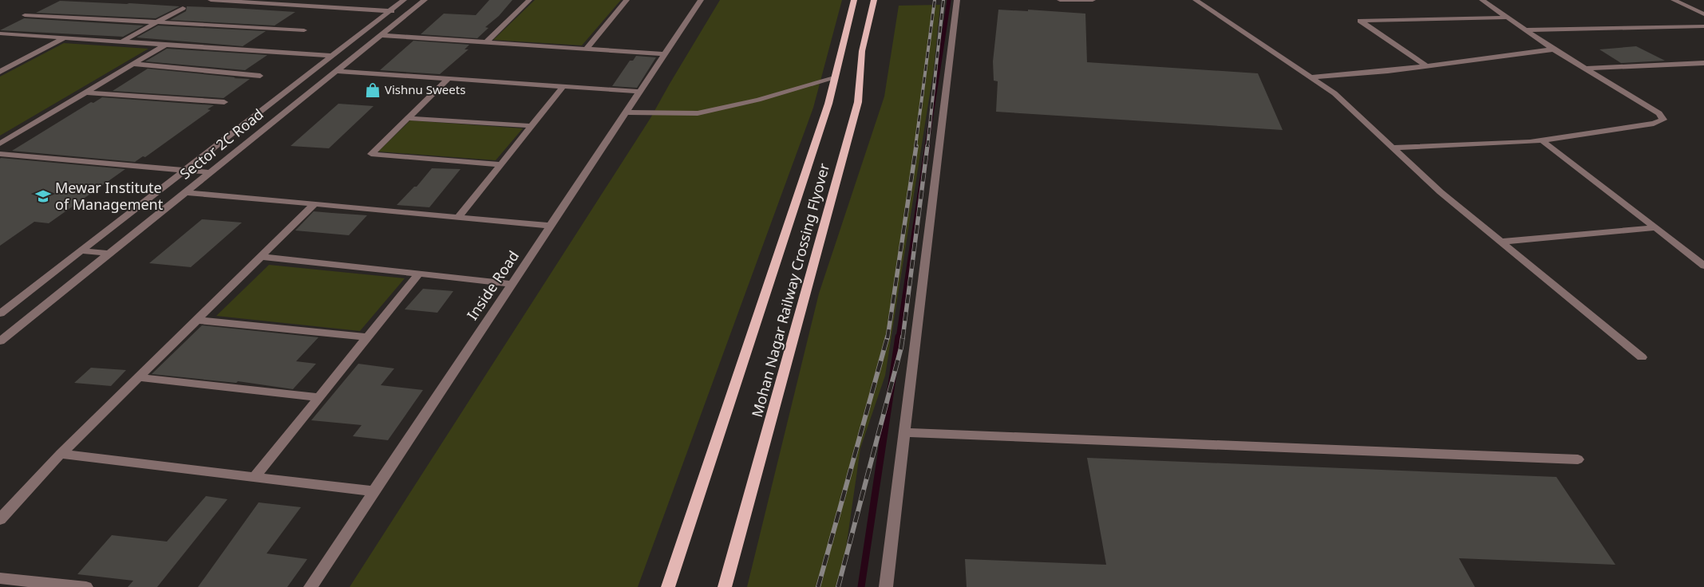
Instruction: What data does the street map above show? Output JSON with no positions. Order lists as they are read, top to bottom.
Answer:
{
  "streets": {
    "main road": ["Mohan Nagar Railway Crossing Flyover"],
    "street": ["Sector 2C Road", "Inside Road"]
  },
  "places": {
    "shop": ["Vishnu Sweets"],
    "school or university": ["Mewar Institute of Management"]
  }
}
